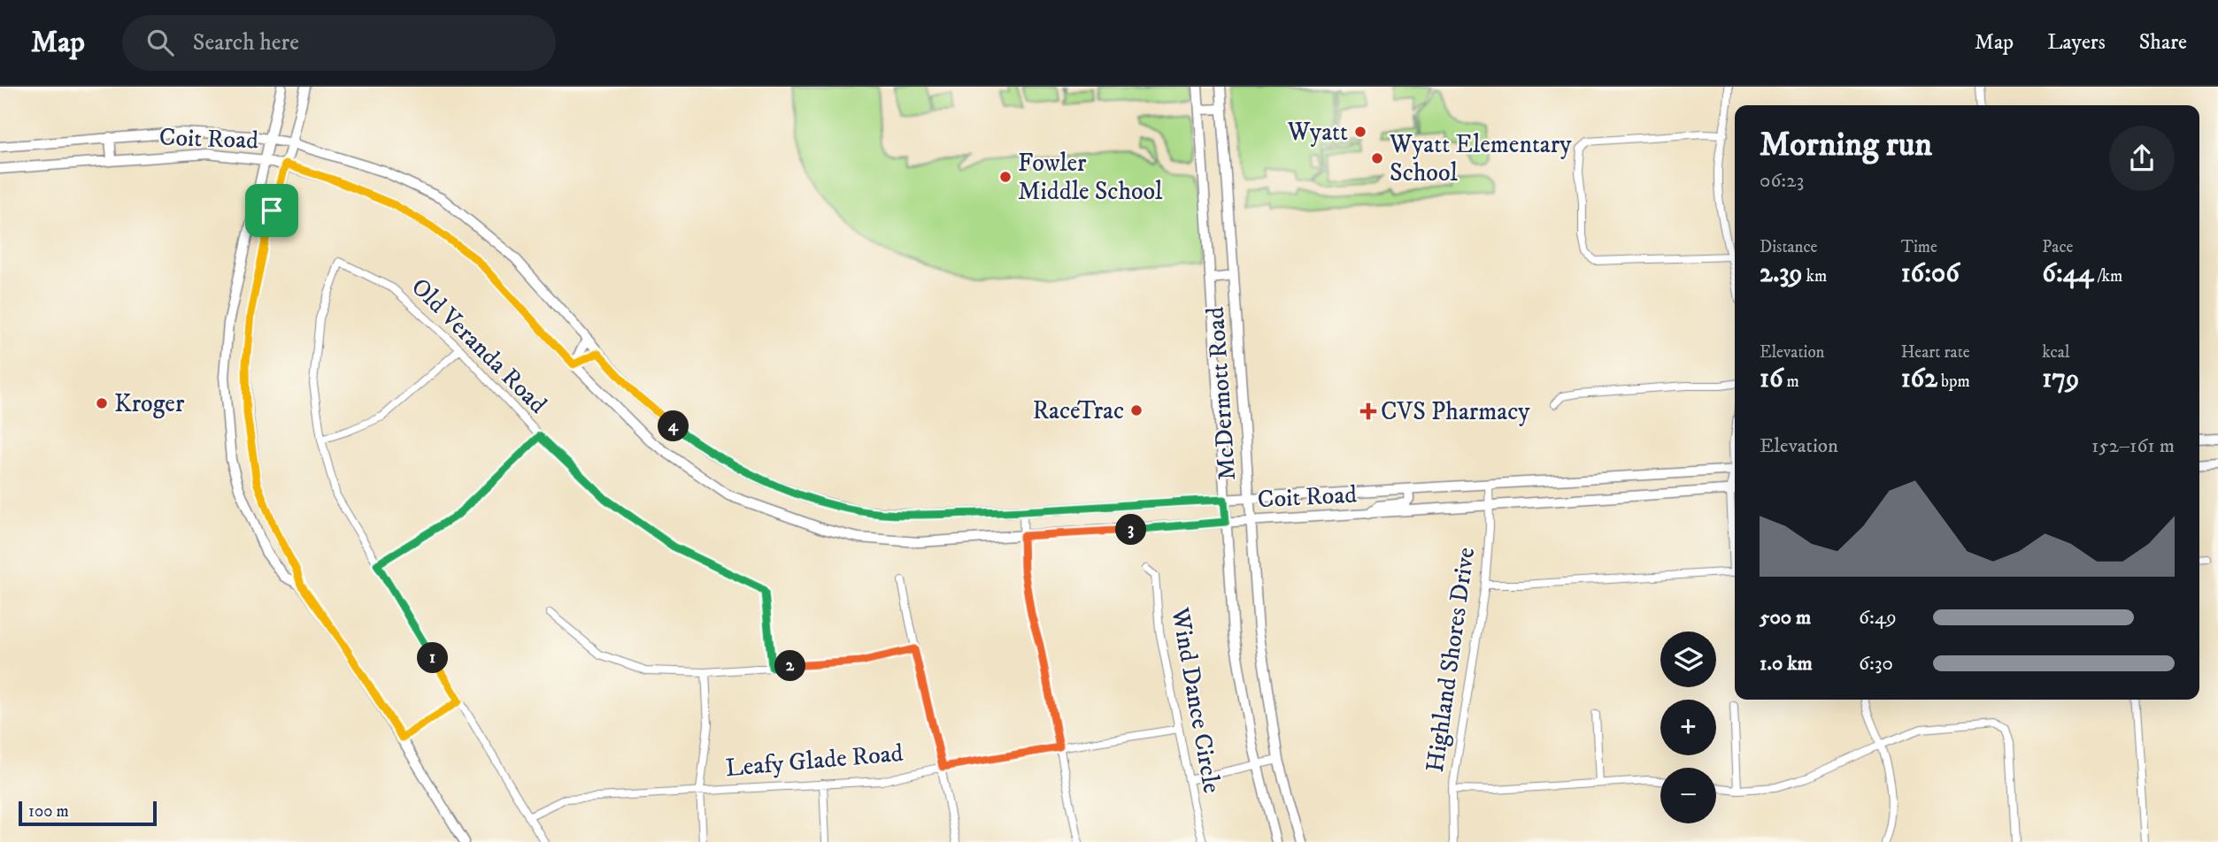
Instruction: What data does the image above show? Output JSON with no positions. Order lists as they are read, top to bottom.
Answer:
{
  "streets": {
    "main road": ["Coit Road", "McDermott Road"],
    "street": [
      "Old Veranda Road",
      "Highland Shores Drive",
      "Wind Dance Circle",
      "Leafy Glade Road"
    ]
  },
  "crossings": [
    ["Coit Road", "McDermott Road"],
    ["Coit Road", "Highland Shores Drive"],
    ["Wind Dance Circle", "Leafy Glade Road"]
  ],
  "places": {
    "other": [
      "Wyatt",
      "Wyatt Elementary School",
      "Fowler Middle School",
      "Kroger",
      "RaceTrac"
    ],
    "health": ["CVS Pharmacy"]
  },
  "scale_bar": "100 m",
  "page": {
    "header": "Map",
    "search": "Search here",
    "nav": ["Map", "Layers", "Share"],
    "heading": ["Morning run", "06:23"],
    "stats": [
      ["Distance", "2.39 km"],
      ["Time", "16:06"],
      ["Pace", "6:44 /km"],
      ["Elevation", "16 m"],
      ["Heart rate", "162 bpm"],
      ["kcal", "179"]
    ],
    "pins": [
      "4",
      "3",
      "1",
      "2"
    ],
    "chart": ["Elevation", "152–161 m"],
    "list": [
      {
        "name": "500 m",
        "note": "6:49"
      },
      {
        "name": "1.0 km",
        "note": "6:30"
      }
    ],
    "map_buttons": ["+", "−"],
    "scale": "100 m"
  }
}
